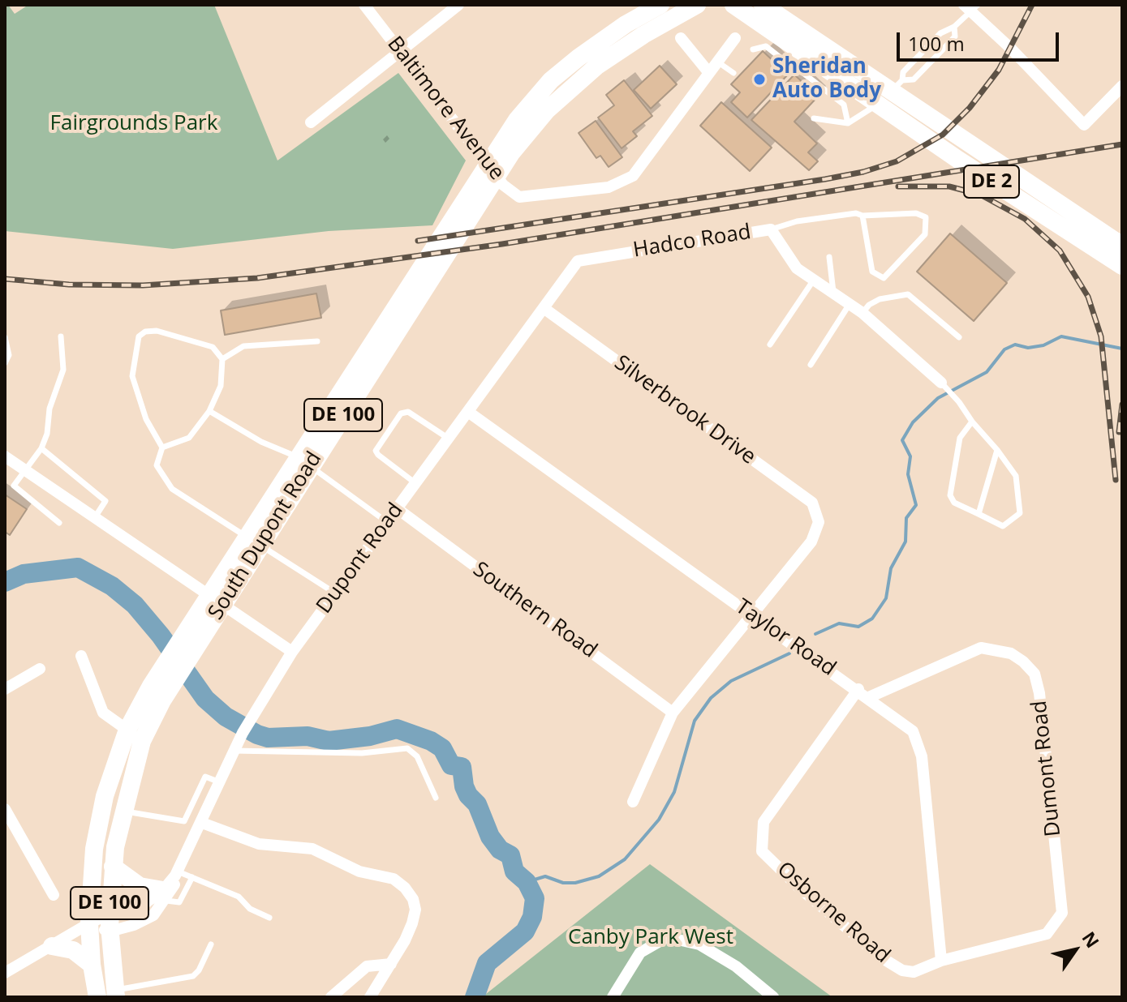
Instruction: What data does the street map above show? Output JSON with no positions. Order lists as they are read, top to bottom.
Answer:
{
  "streets": {
    "main road": ["DE 2", "DE 100", "South Dupont Road"],
    "street": [
      "Baltimore Avenue",
      "Hadco Road",
      "Silverbrook Drive",
      "Dupont Road",
      "Southern Road",
      "Taylor Road",
      "Dumont Road",
      "Osborne Road"
    ]
  },
  "crossings": [
    ["Hadco Road", "Dupont Road"],
    ["Silverbrook Drive", "Dupont Road"],
    ["Silverbrook Drive", "Taylor Road"],
    ["South Dupont Road", "Dupont Road"],
    ["Dupont Road", "Southern Road"],
    ["Dupont Road", "Taylor Road"],
    ["Taylor Road", "Dumont Road"],
    ["Taylor Road", "Osborne Road"],
    ["Dumont Road", "Osborne Road"]
  ],
  "parks": ["Fairgrounds Park", "Canby Park West"],
  "places": ["Sheridan Auto Body"],
  "scale_bar": "100 m",
  "north": "top right"
}
